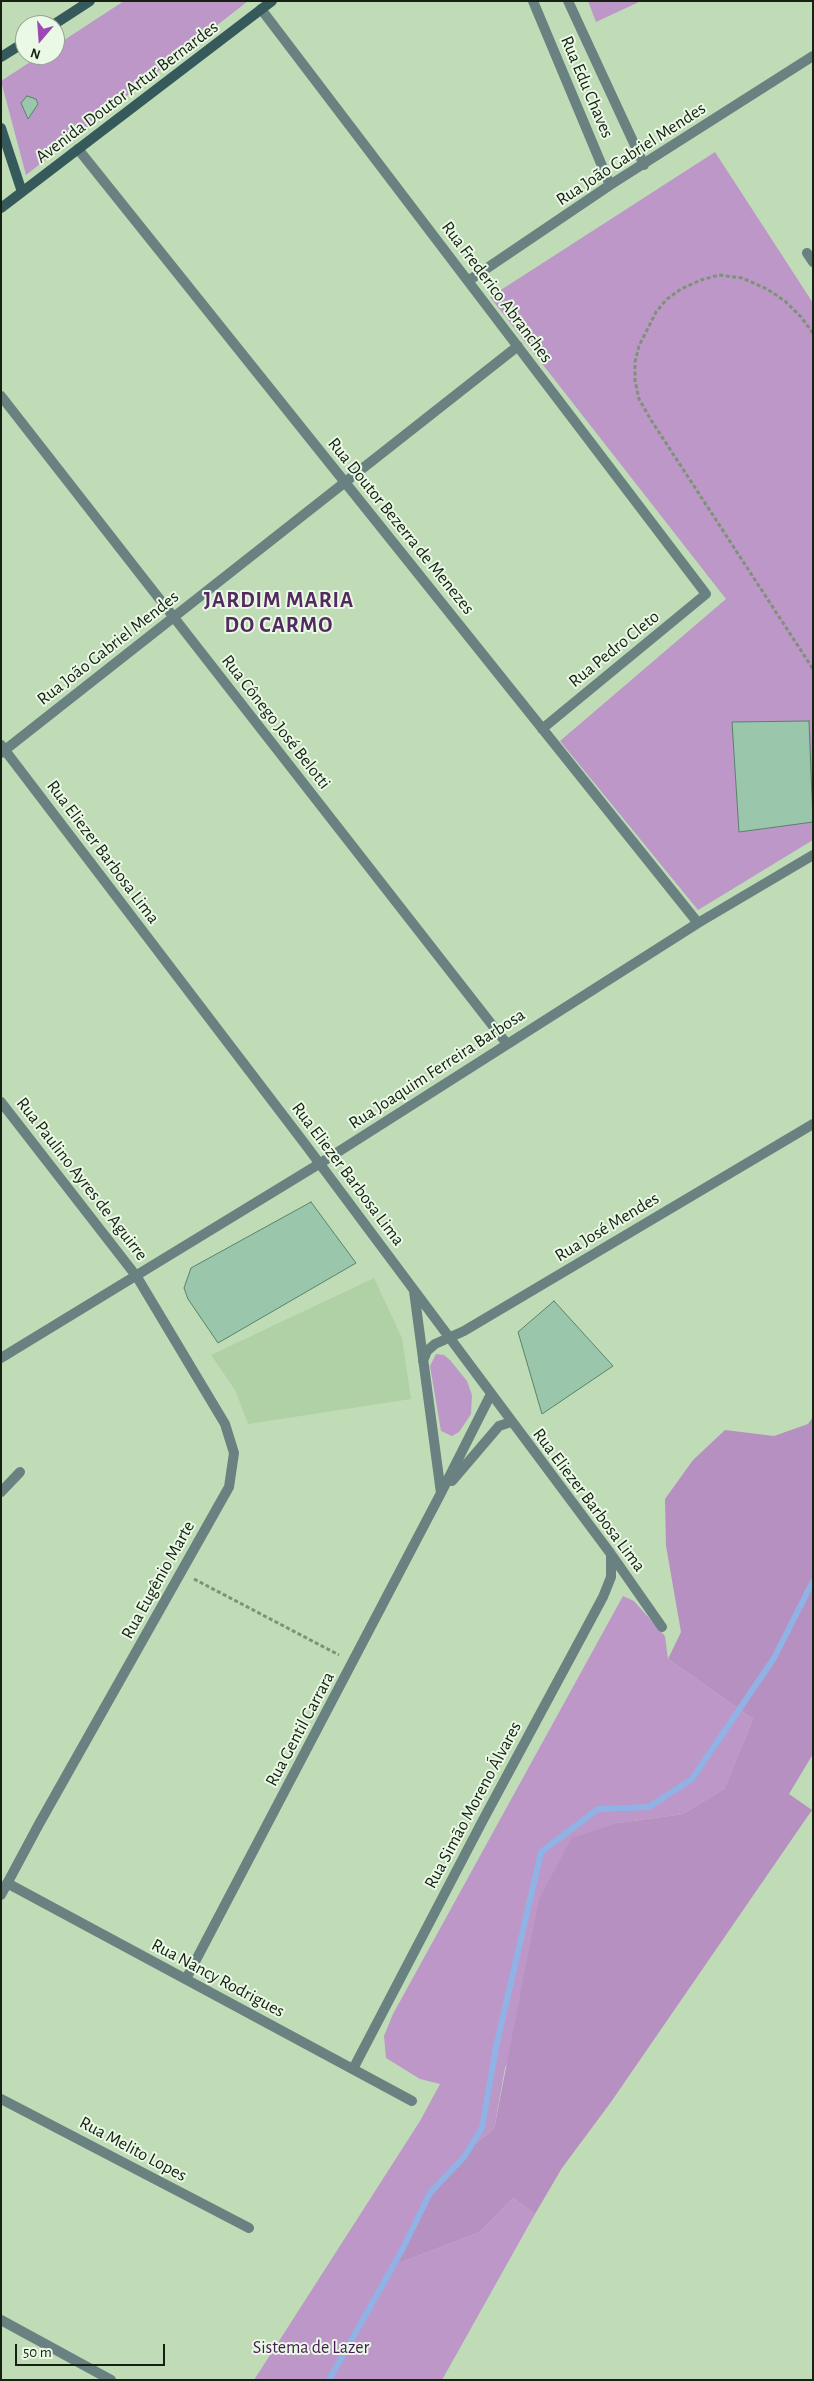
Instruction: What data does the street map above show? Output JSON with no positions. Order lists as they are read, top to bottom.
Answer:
{
  "streets": {
    "main road": ["Avenida Doutor Artur Bernardes"],
    "street": [
      "Rua Edu Chaves",
      "Rua João Gabriel Mendes",
      "Rua Frederico Abranches",
      "Rua Doutor Bezerra de Menezes",
      "Rua Pedro Cleto",
      "Rua Cônego José Belotti",
      "Rua Eliezer Barbosa Lima",
      "Rua Joaquim Ferreira Barbosa",
      "Rua Paulino Ayres de Aguirre",
      "Rua José Mendes",
      "Rua Eugênio Marte",
      "Rua Gentil Carrara",
      "Rua Simão Moreno Álvares",
      "Rua Nancy Rodrigues",
      "Rua Melito Lopes"
    ]
  },
  "crossings": [
    ["Rua Edu Chaves", "Rua João Gabriel Mendes"],
    ["Avenida Doutor Artur Bernardes", "Rua Frederico Abranches"],
    ["Avenida Doutor Artur Bernardes", "Rua Doutor Bezerra de Menezes"],
    ["Rua João Gabriel Mendes", "Rua Frederico Abranches"],
    ["Rua João Gabriel Mendes", "Rua Doutor Bezerra de Menezes"],
    ["Rua João Gabriel Mendes", "Rua Cônego José Belotti"],
    ["Rua João Gabriel Mendes", "Rua Eliezer Barbosa Lima"],
    ["Rua Frederico Abranches", "Rua Pedro Cleto"],
    ["Rua Doutor Bezerra de Menezes", "Rua Pedro Cleto"],
    ["Rua Doutor Bezerra de Menezes", "Rua Joaquim Ferreira Barbosa"],
    ["Rua Cônego José Belotti", "Rua Joaquim Ferreira Barbosa"],
    ["Rua Eliezer Barbosa Lima", "Rua Joaquim Ferreira Barbosa"],
    ["Rua Eliezer Barbosa Lima", "Rua José Mendes"],
    ["Rua Eliezer Barbosa Lima", "Rua Gentil Carrara"],
    ["Rua Eliezer Barbosa Lima", "Rua Simão Moreno Álvares"],
    ["Rua Joaquim Ferreira Barbosa", "Rua Paulino Ayres de Aguirre"],
    ["Rua Joaquim Ferreira Barbosa", "Rua Eugênio Marte"],
    ["Rua Paulino Ayres de Aguirre", "Rua Eugênio Marte"],
    ["Rua Eugênio Marte", "Rua Nancy Rodrigues"],
    ["Rua Gentil Carrara", "Rua Nancy Rodrigues"],
    ["Rua Simão Moreno Álvares", "Rua Nancy Rodrigues"]
  ],
  "districts": ["JARDIM MARIA DO CARMO"],
  "parks": ["Sistema de Lazer"],
  "scale_bar": "50 m",
  "north": "bottom"
}
